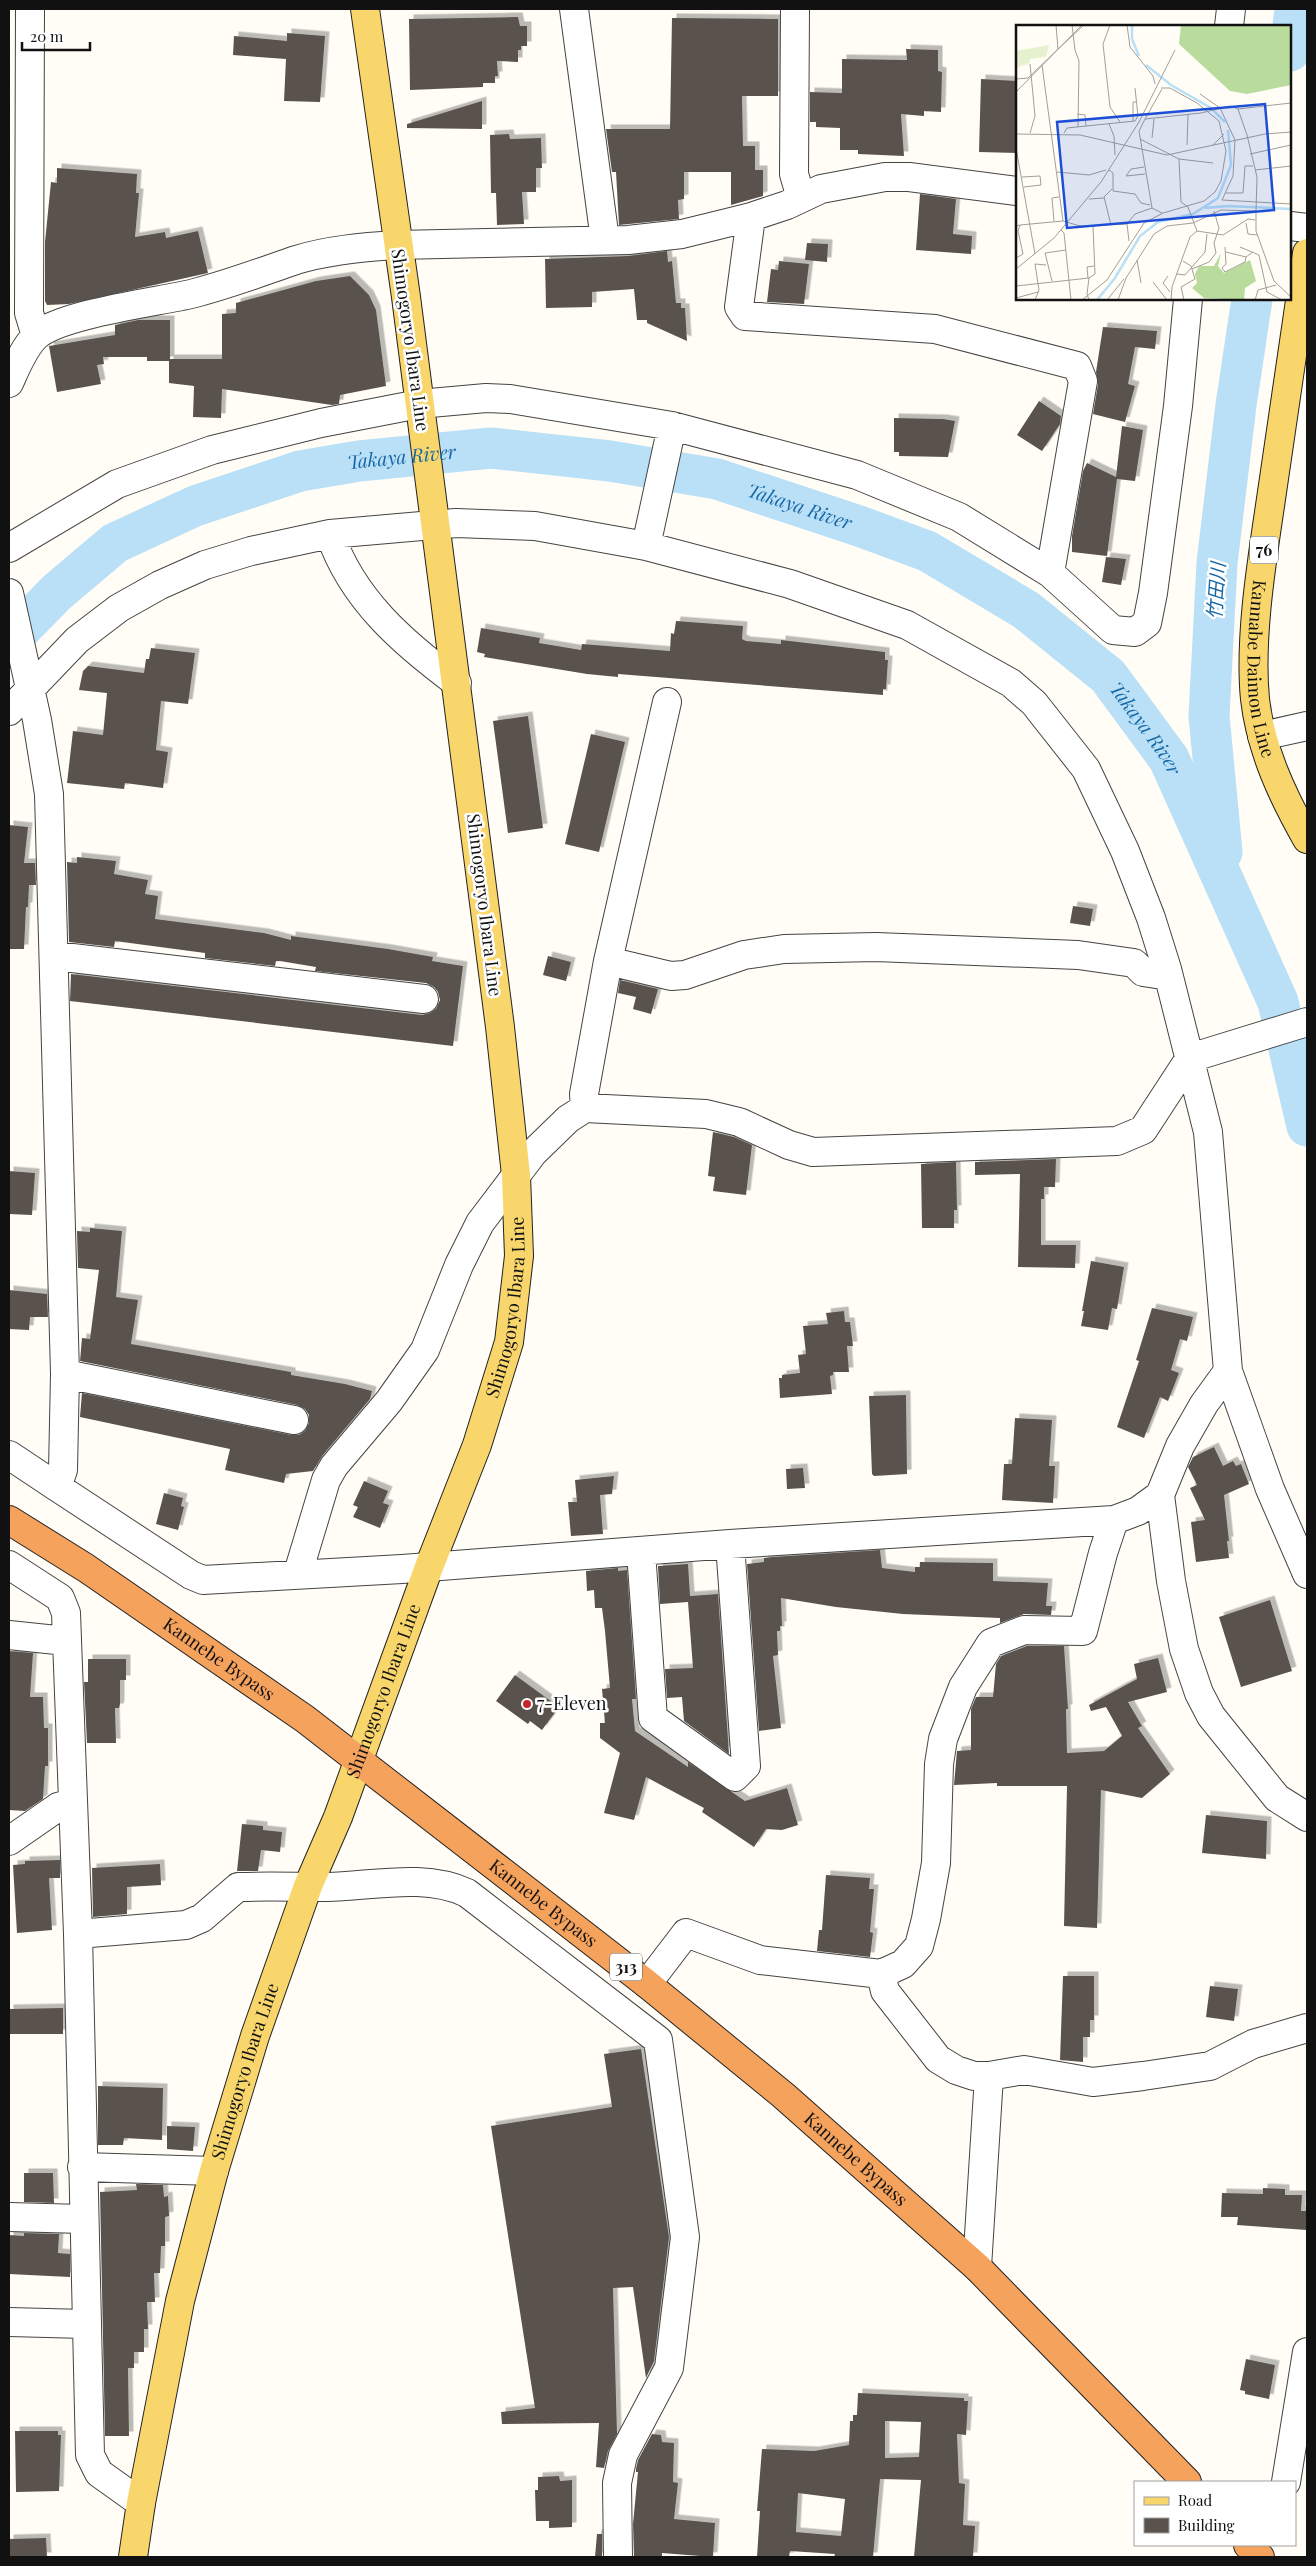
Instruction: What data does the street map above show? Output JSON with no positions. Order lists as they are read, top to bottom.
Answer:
{
  "streets": {
    "highway": ["Kannebe Bypass", "313"],
    "main road": ["Shimogoryo Ibara Line", "76", "Kannabe Daimon Line"]
  },
  "crossings": [
    ["Shimogoryo Ibara Line", "Kannebe Bypass"]
  ],
  "water": ["Takaya River", "竹田川"],
  "places": ["7-Eleven"],
  "legend": ["Road", "Building"],
  "scale_bar": "20 m"
}
